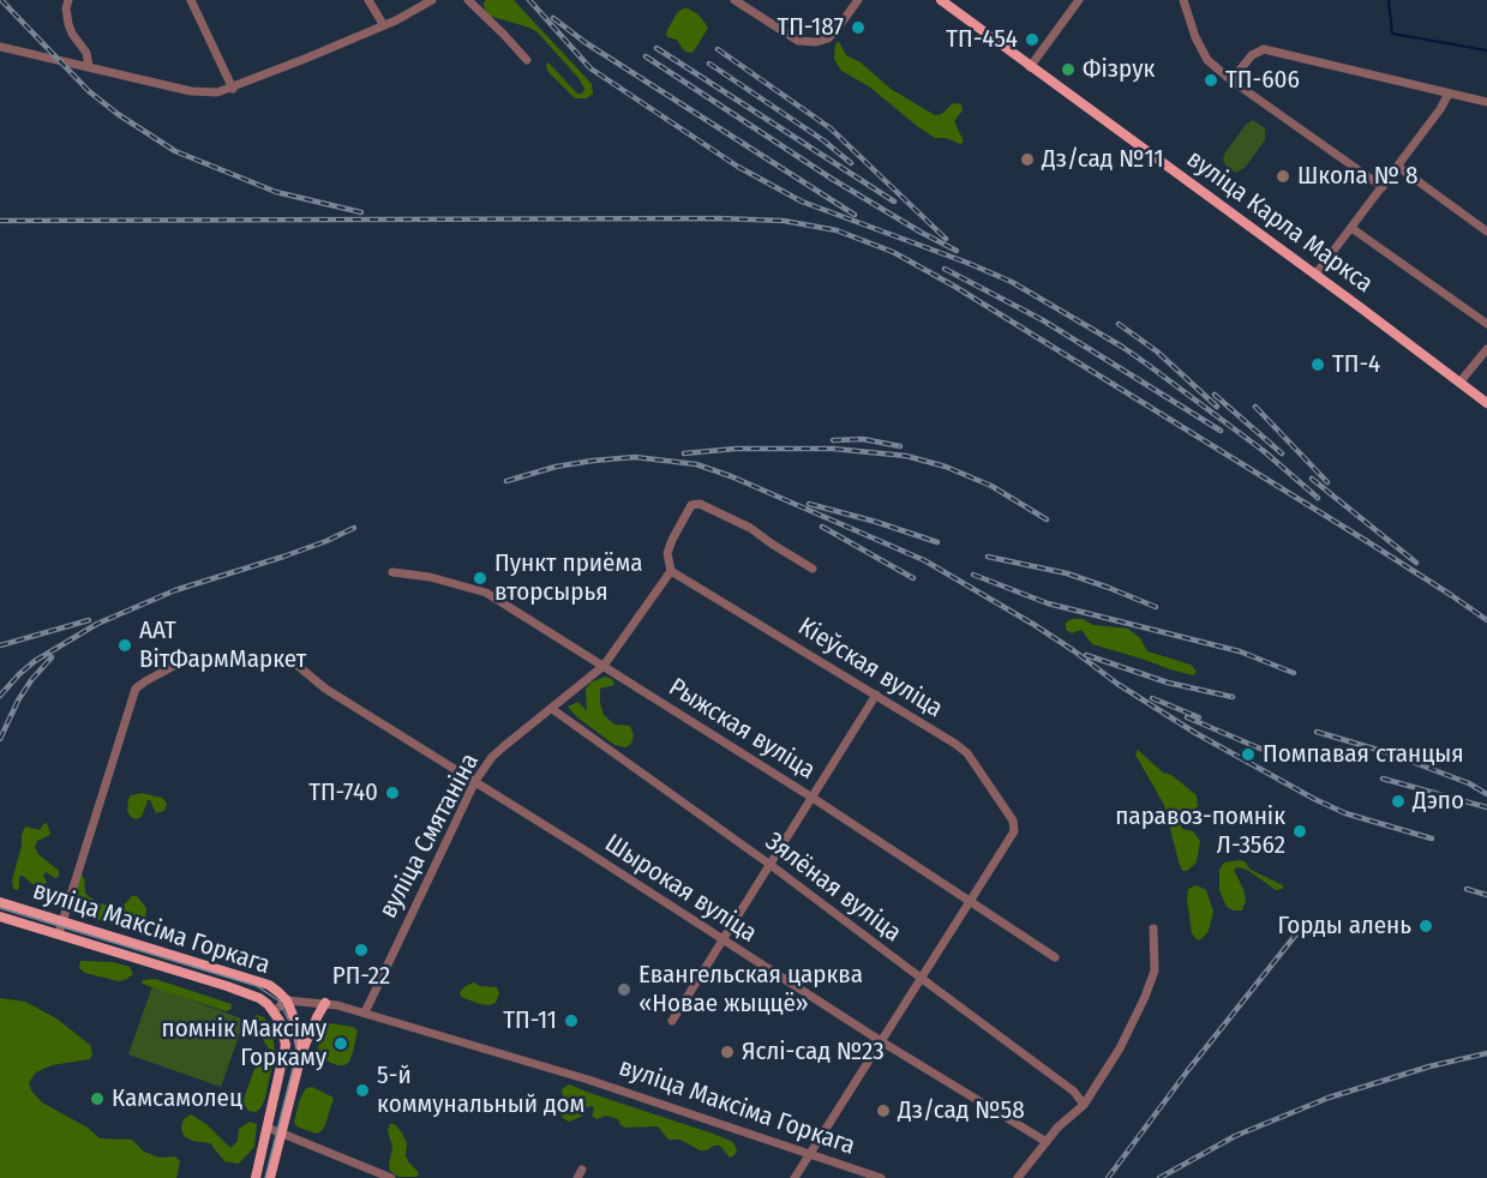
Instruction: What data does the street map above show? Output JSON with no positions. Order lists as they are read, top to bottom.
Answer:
{
  "streets": {
    "main road": ["вуліца Карла Маркса", "вуліца Максіма Горкага"],
    "street": [
      "Кіеўская вуліца",
      "Рыжская вуліца",
      "вуліца Смятаніна",
      "Зялёная вуліца",
      "Шырокая вуліца"
    ]
  },
  "crossings": [
    ["Кіеўская вуліца", "Рыжская вуліца"],
    ["Кіеўская вуліца", "вуліца Смятаніна"],
    ["Рыжская вуліца", "вуліца Смятаніна"],
    ["вуліца Смятаніна", "Зялёная вуліца"],
    ["вуліца Смятаніна", "Шырокая вуліца"],
    ["вуліца Смятаніна", "вуліца Максіма Горкага"]
  ],
  "places": [
    "ТП-187",
    "ТП-454",
    "Фізрук",
    "ТП-606",
    "Дз/сад №11",
    "Школа № 8",
    "ТП-4",
    "Пункт приёма вторсырья",
    "ААТ ВітФармМаркет",
    "Помпавая станцыя",
    "ТП-740",
    "Дэпо",
    "паравоз-помнік Л-3562",
    "Горды алень",
    "РП-22",
    "Евангельская царква «Новае жыццё»",
    "ТП-11",
    "помнік Максіму Горкаму",
    "Яслі-сад №23",
    "5-й коммунальный дом",
    "Камсамолец",
    "Дз/сад №58"
  ]
}
